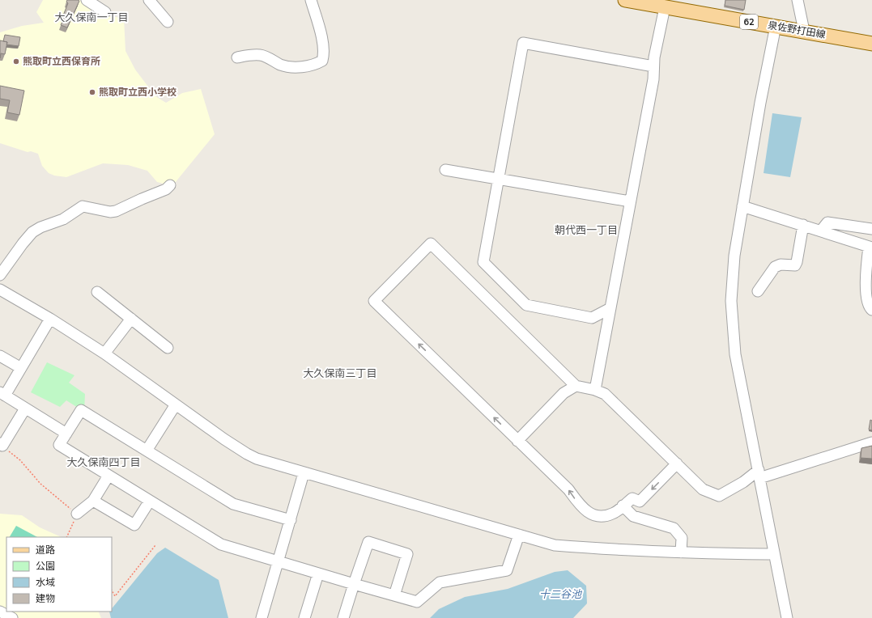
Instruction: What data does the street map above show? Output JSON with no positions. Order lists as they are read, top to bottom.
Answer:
{
  "streets": {
    "main road": ["62", "泉佐野打田線"]
  },
  "districts": [
    "大久保南一丁目",
    "朝代西一丁目",
    "大久保南三丁目",
    "大久保南四丁目"
  ],
  "water": ["十二谷池"],
  "places": ["熊取町立西保育所", "熊取町立西小学校"],
  "legend": [
    "道路",
    "公園",
    "水域",
    "建物"
  ]
}
